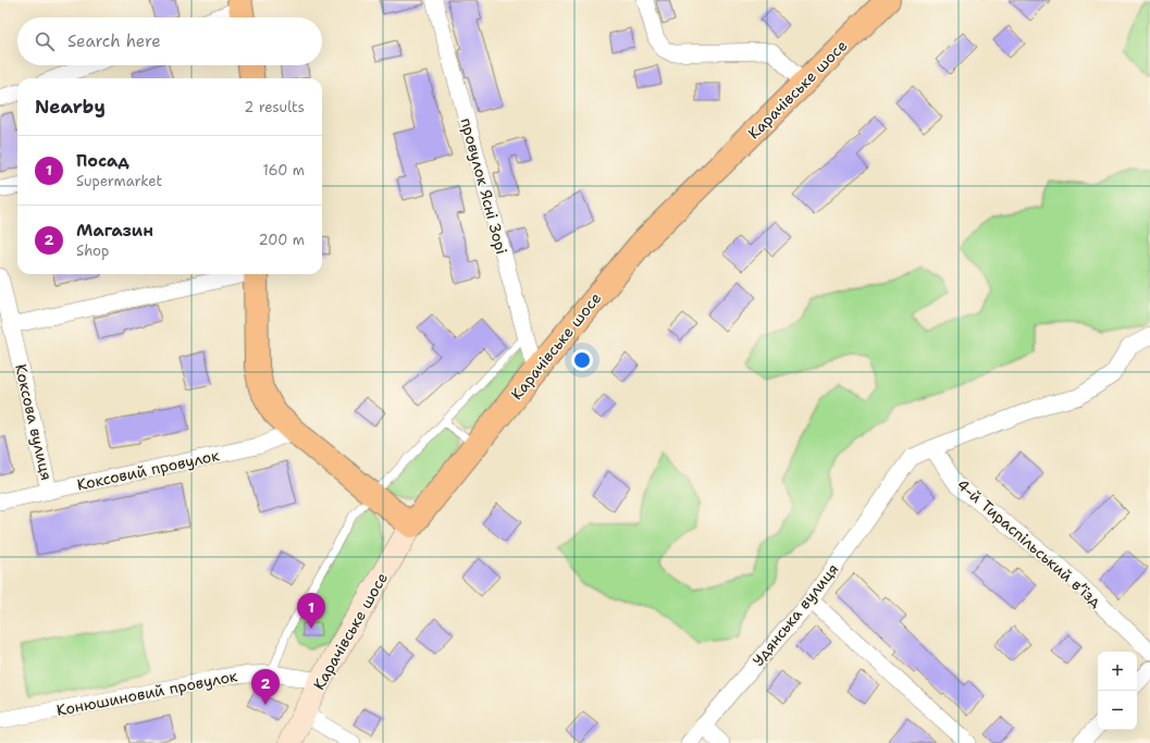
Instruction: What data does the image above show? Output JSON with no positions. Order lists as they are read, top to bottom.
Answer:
{
  "streets": {
    "main road": ["Карачівське шосе"],
    "street": [
      "провулок Ясні Зорі",
      "Коксова вулиця",
      "Коксовий провулок",
      "4-й Тираспільський в’їзд",
      "Удянська вулиця",
      "Конюшиновий провулок"
    ]
  },
  "crossings": [
    ["Карачівське шосе", "провулок Ясні Зорі"],
    ["Карачівське шосе", "Конюшиновий провулок"],
    ["Коксова вулиця", "Коксовий провулок"],
    ["4-й Тираспільський в’їзд", "Удянська вулиця"]
  ],
  "page": {
    "search": "Search here",
    "heading": ["Nearby", "2 results"],
    "list": [
      {
        "mark": "1",
        "name": "Посад",
        "note": "Supermarket",
        "value": "160 m"
      },
      {
        "mark": "2",
        "name": "Магазин",
        "note": "Shop",
        "value": "200 m"
      }
    ],
    "pins": ["1", "2"],
    "map_buttons": ["+", "−"]
  }
}
